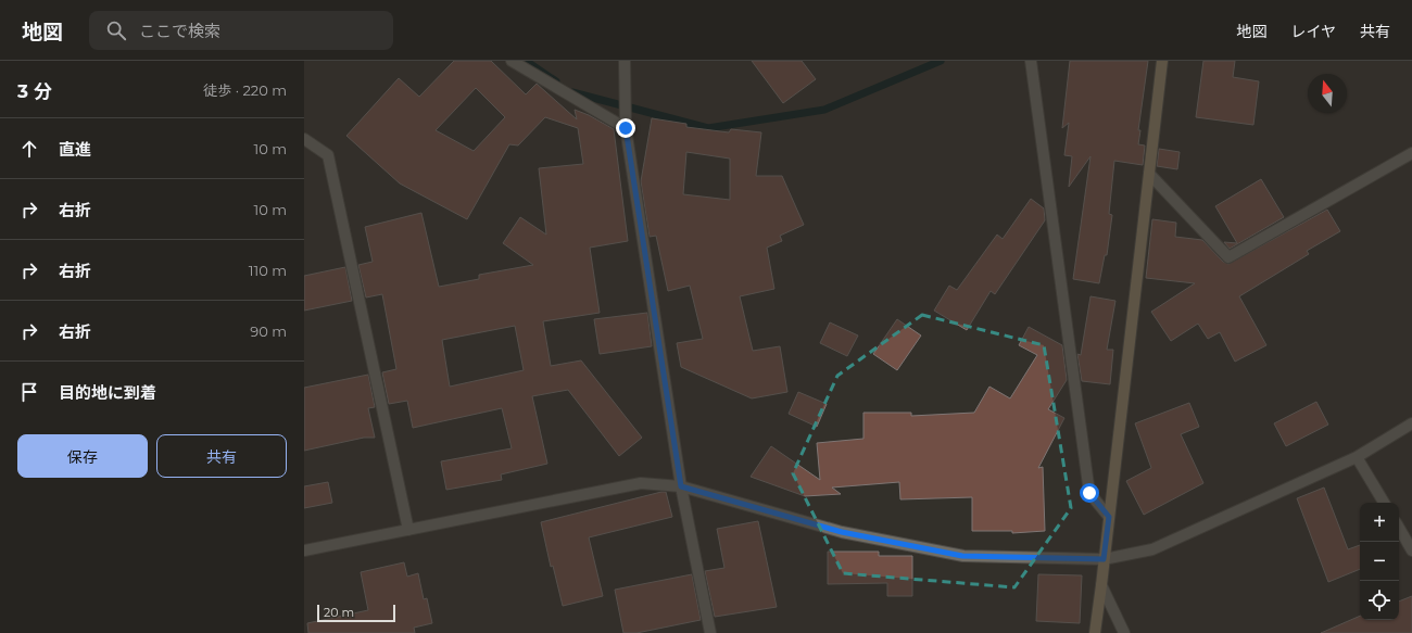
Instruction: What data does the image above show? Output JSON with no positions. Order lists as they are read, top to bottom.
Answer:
{
  "scale_bar": "20 m",
  "north": "top",
  "page": {
    "header": "地図",
    "search": "ここで検索",
    "nav": ["地図", "レイヤ", "共有"],
    "heading": ["3 分", "徒歩 · 220 m"],
    "list": [
      ["直進", "10 m"],
      ["右折", "10 m"],
      ["右折", "110 m"],
      ["右折", "90 m"],
      "目的地に到着"
    ],
    "buttons": ["保存", "共有"],
    "map_buttons": ["+", "−"],
    "scale": "20 m"
  }
}
